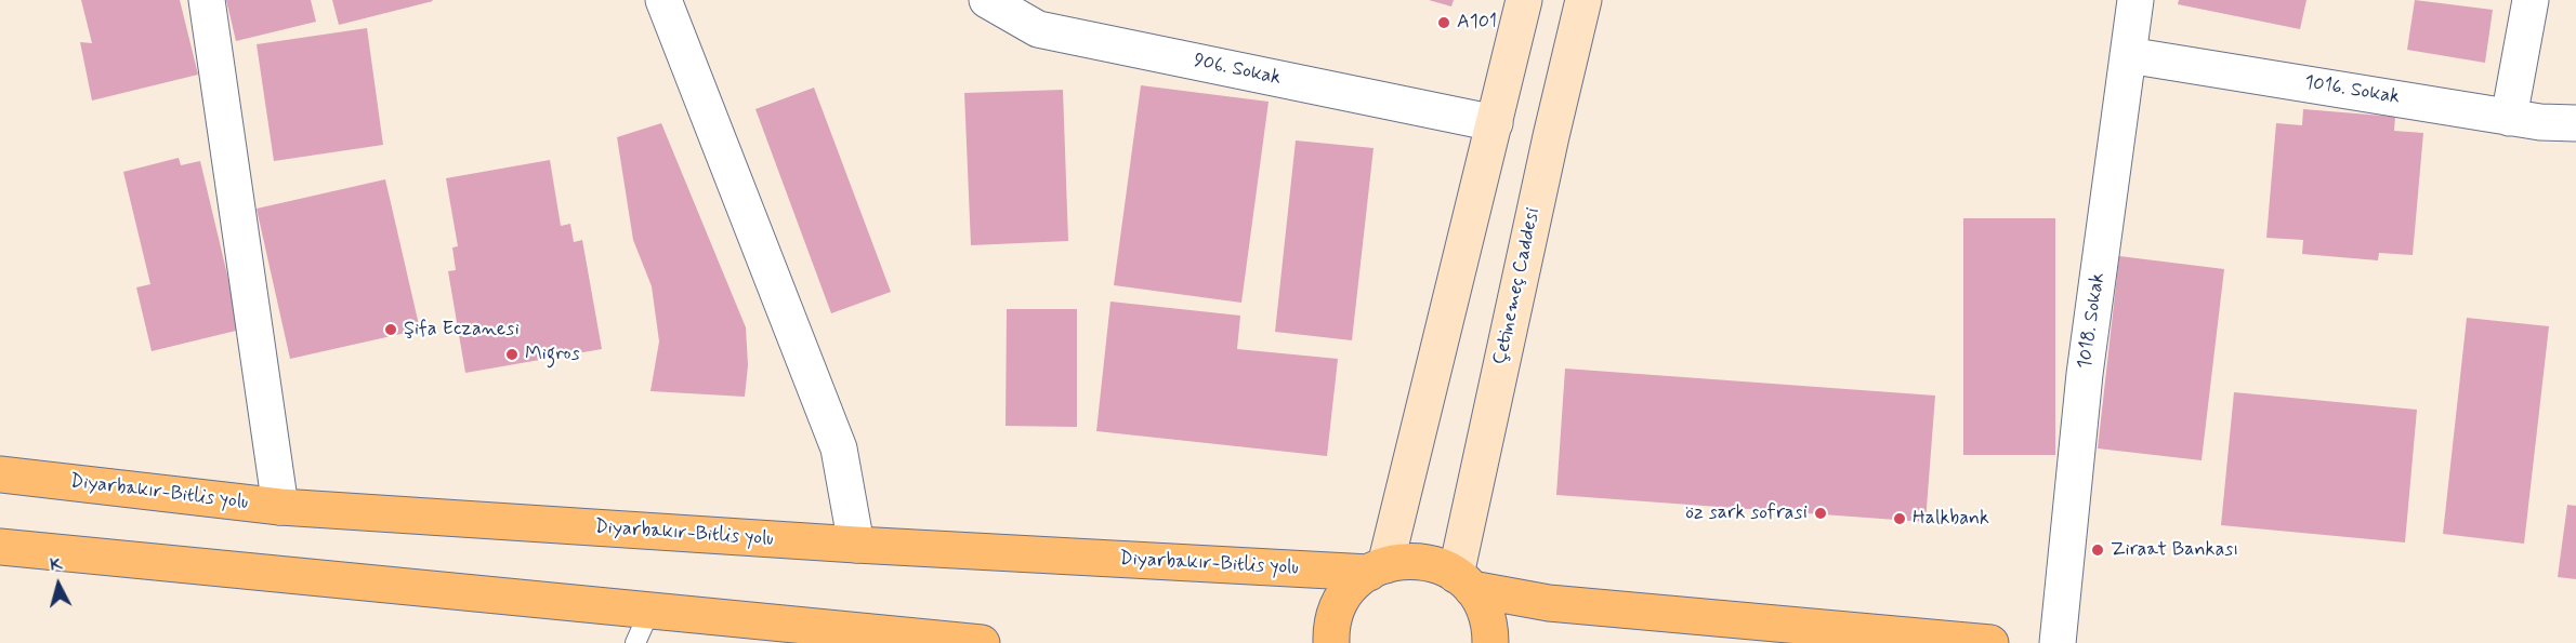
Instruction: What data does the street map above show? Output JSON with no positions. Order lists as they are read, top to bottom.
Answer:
{
  "streets": {
    "highway": ["Diyarbakır-Bitlis yolu"],
    "main road": ["Çetinemeç Caddesi"],
    "street": ["906. Sokak", "1016. Sokak", "1018. Sokak"]
  },
  "crossings": [
    ["1016. Sokak", "1018. Sokak"],
    ["Çetinemeç Caddesi", "Diyarbakır-Bitlis yolu"]
  ],
  "places": [
    "A101",
    "Şifa Eczanesi",
    "Migros",
    "öz sark sofrasi",
    "Halkbank",
    "Ziraat Bankası"
  ],
  "north": "top"
}
